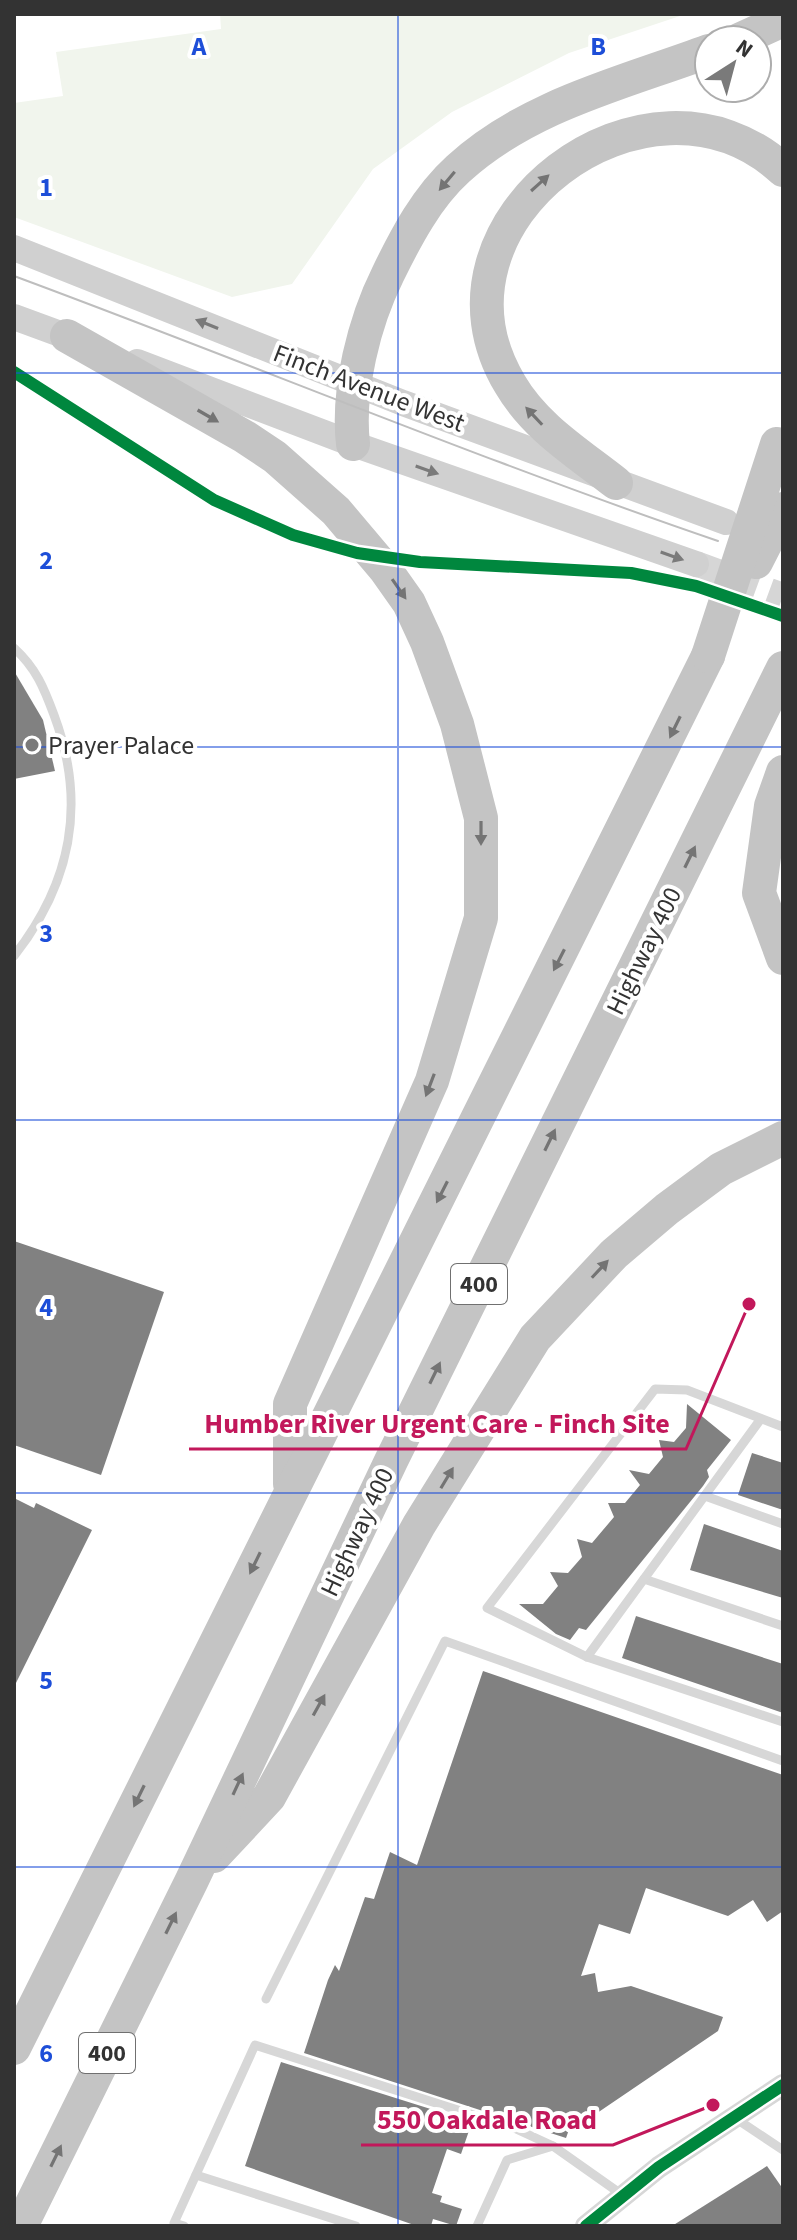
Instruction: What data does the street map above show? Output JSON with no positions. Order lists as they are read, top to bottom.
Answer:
{
  "streets": {
    "highway": ["Highway 400", "400"],
    "main road": ["Finch Avenue West"]
  },
  "places": ["Prayer Palace", "Humber River Urgent Care - Finch Site", "550 Oakdale Road"],
  "north": "top right",
  "grid": {
    "columns": ["A", "B"],
    "rows": [
      "1",
      "2",
      "3",
      "4",
      "5",
      "6"
    ]
  }
}
